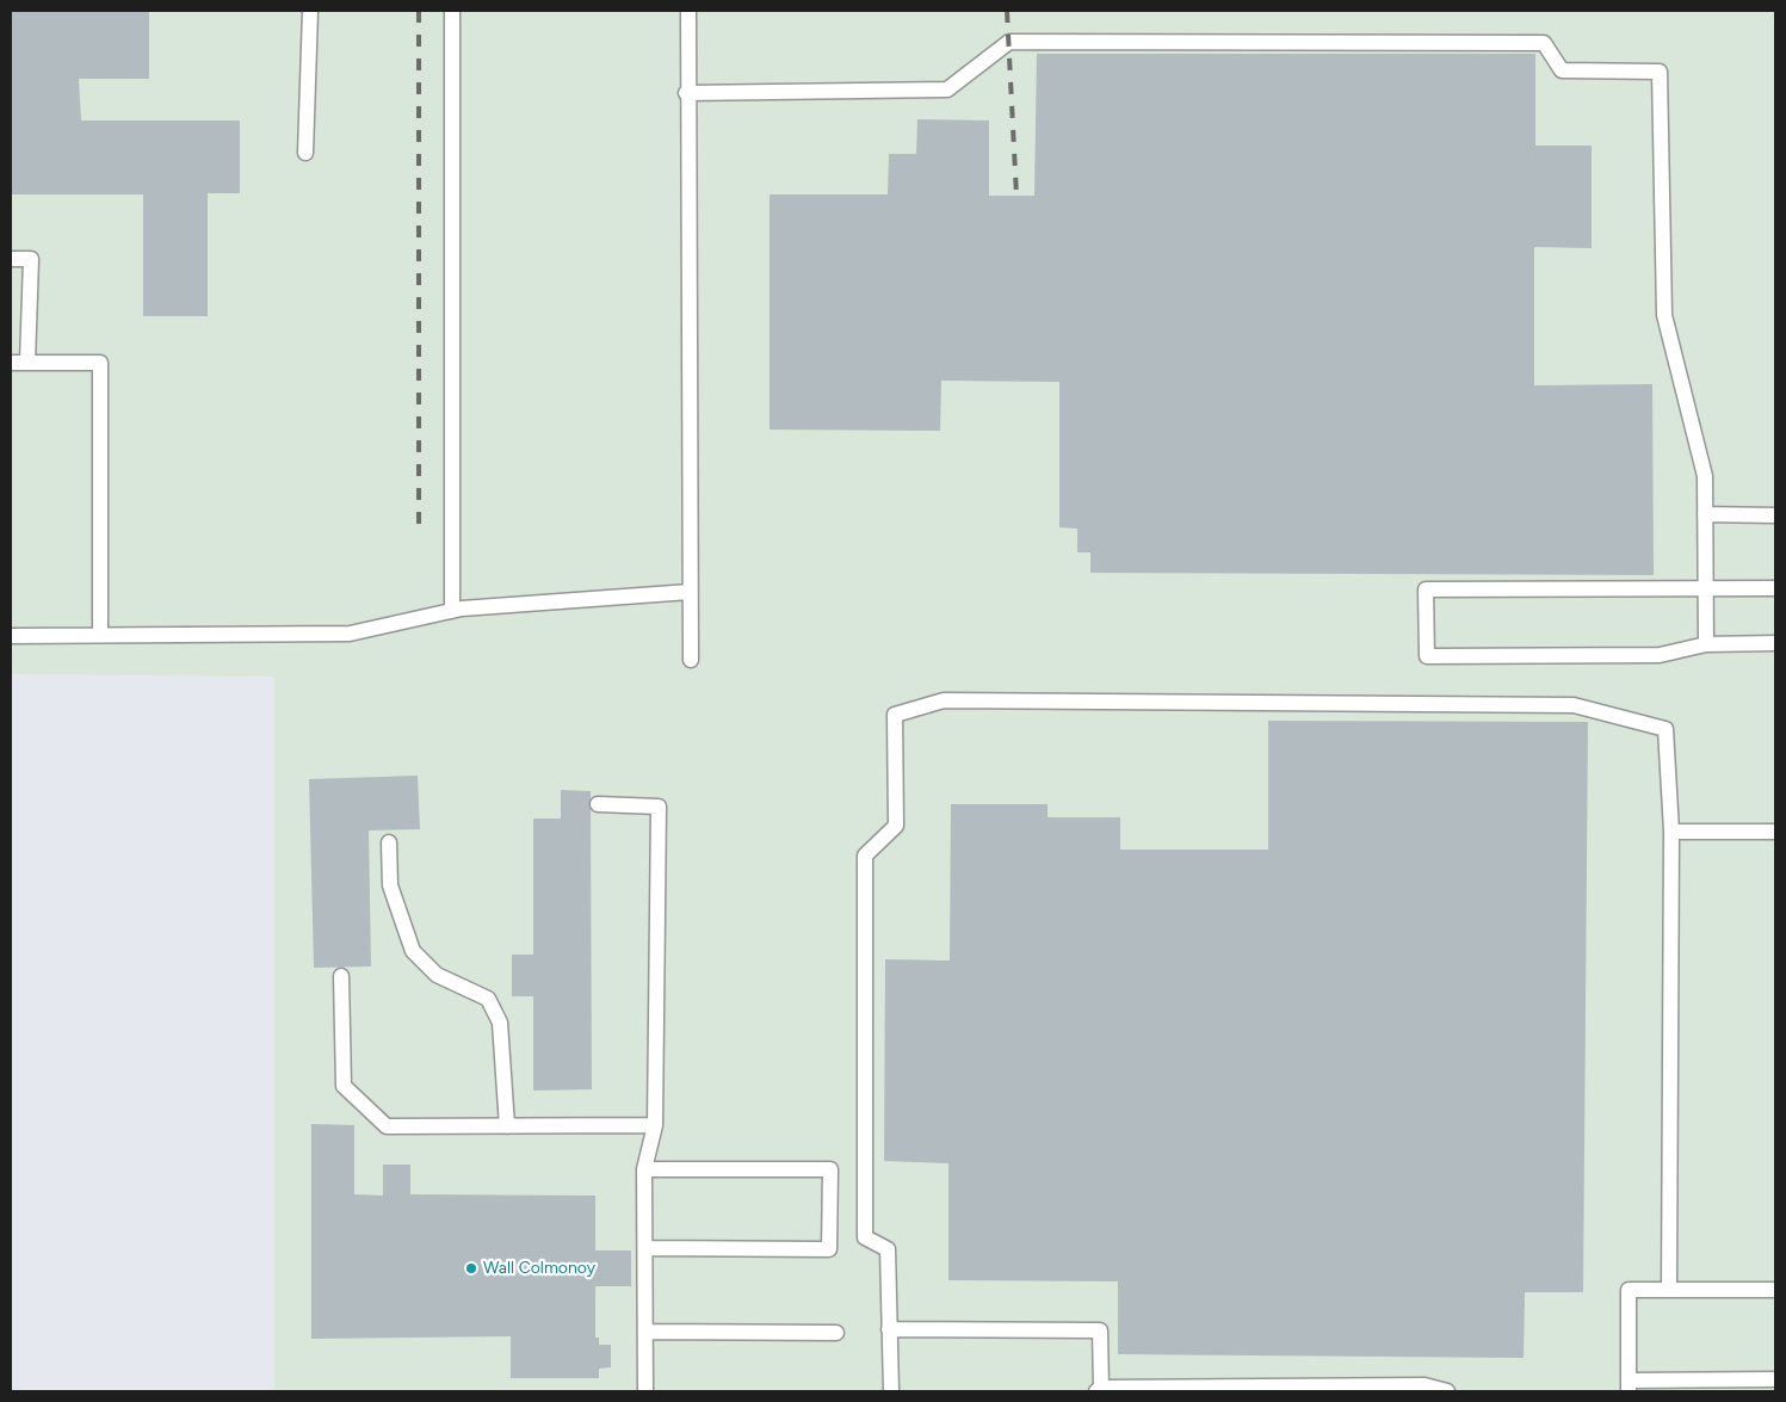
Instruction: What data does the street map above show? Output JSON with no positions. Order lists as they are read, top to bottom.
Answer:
{
  "places": ["Wall Colmonoy"]
}
